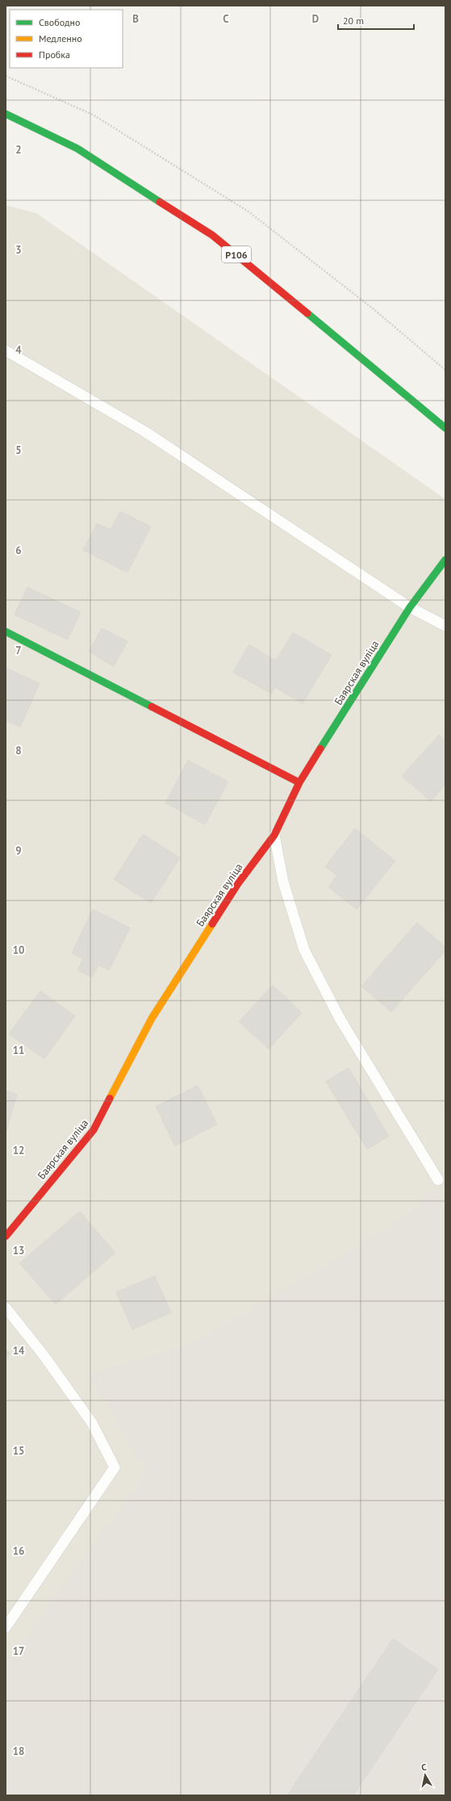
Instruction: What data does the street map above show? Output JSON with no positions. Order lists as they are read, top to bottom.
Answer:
{
  "streets": {
    "street": ["Р106", "Баярская вуліца"]
  },
  "legend": ["Свободно", "Медленно", "Пробка"],
  "scale_bar": "20 m",
  "north": "top",
  "grid": {
    "columns": ["B", "C", "D"],
    "rows": [
      "2",
      "3",
      "4",
      "5",
      "6",
      "7",
      "8",
      "9",
      "10",
      "11",
      "12",
      "13",
      "14",
      "15",
      "16",
      "17",
      "18"
    ]
  }
}
